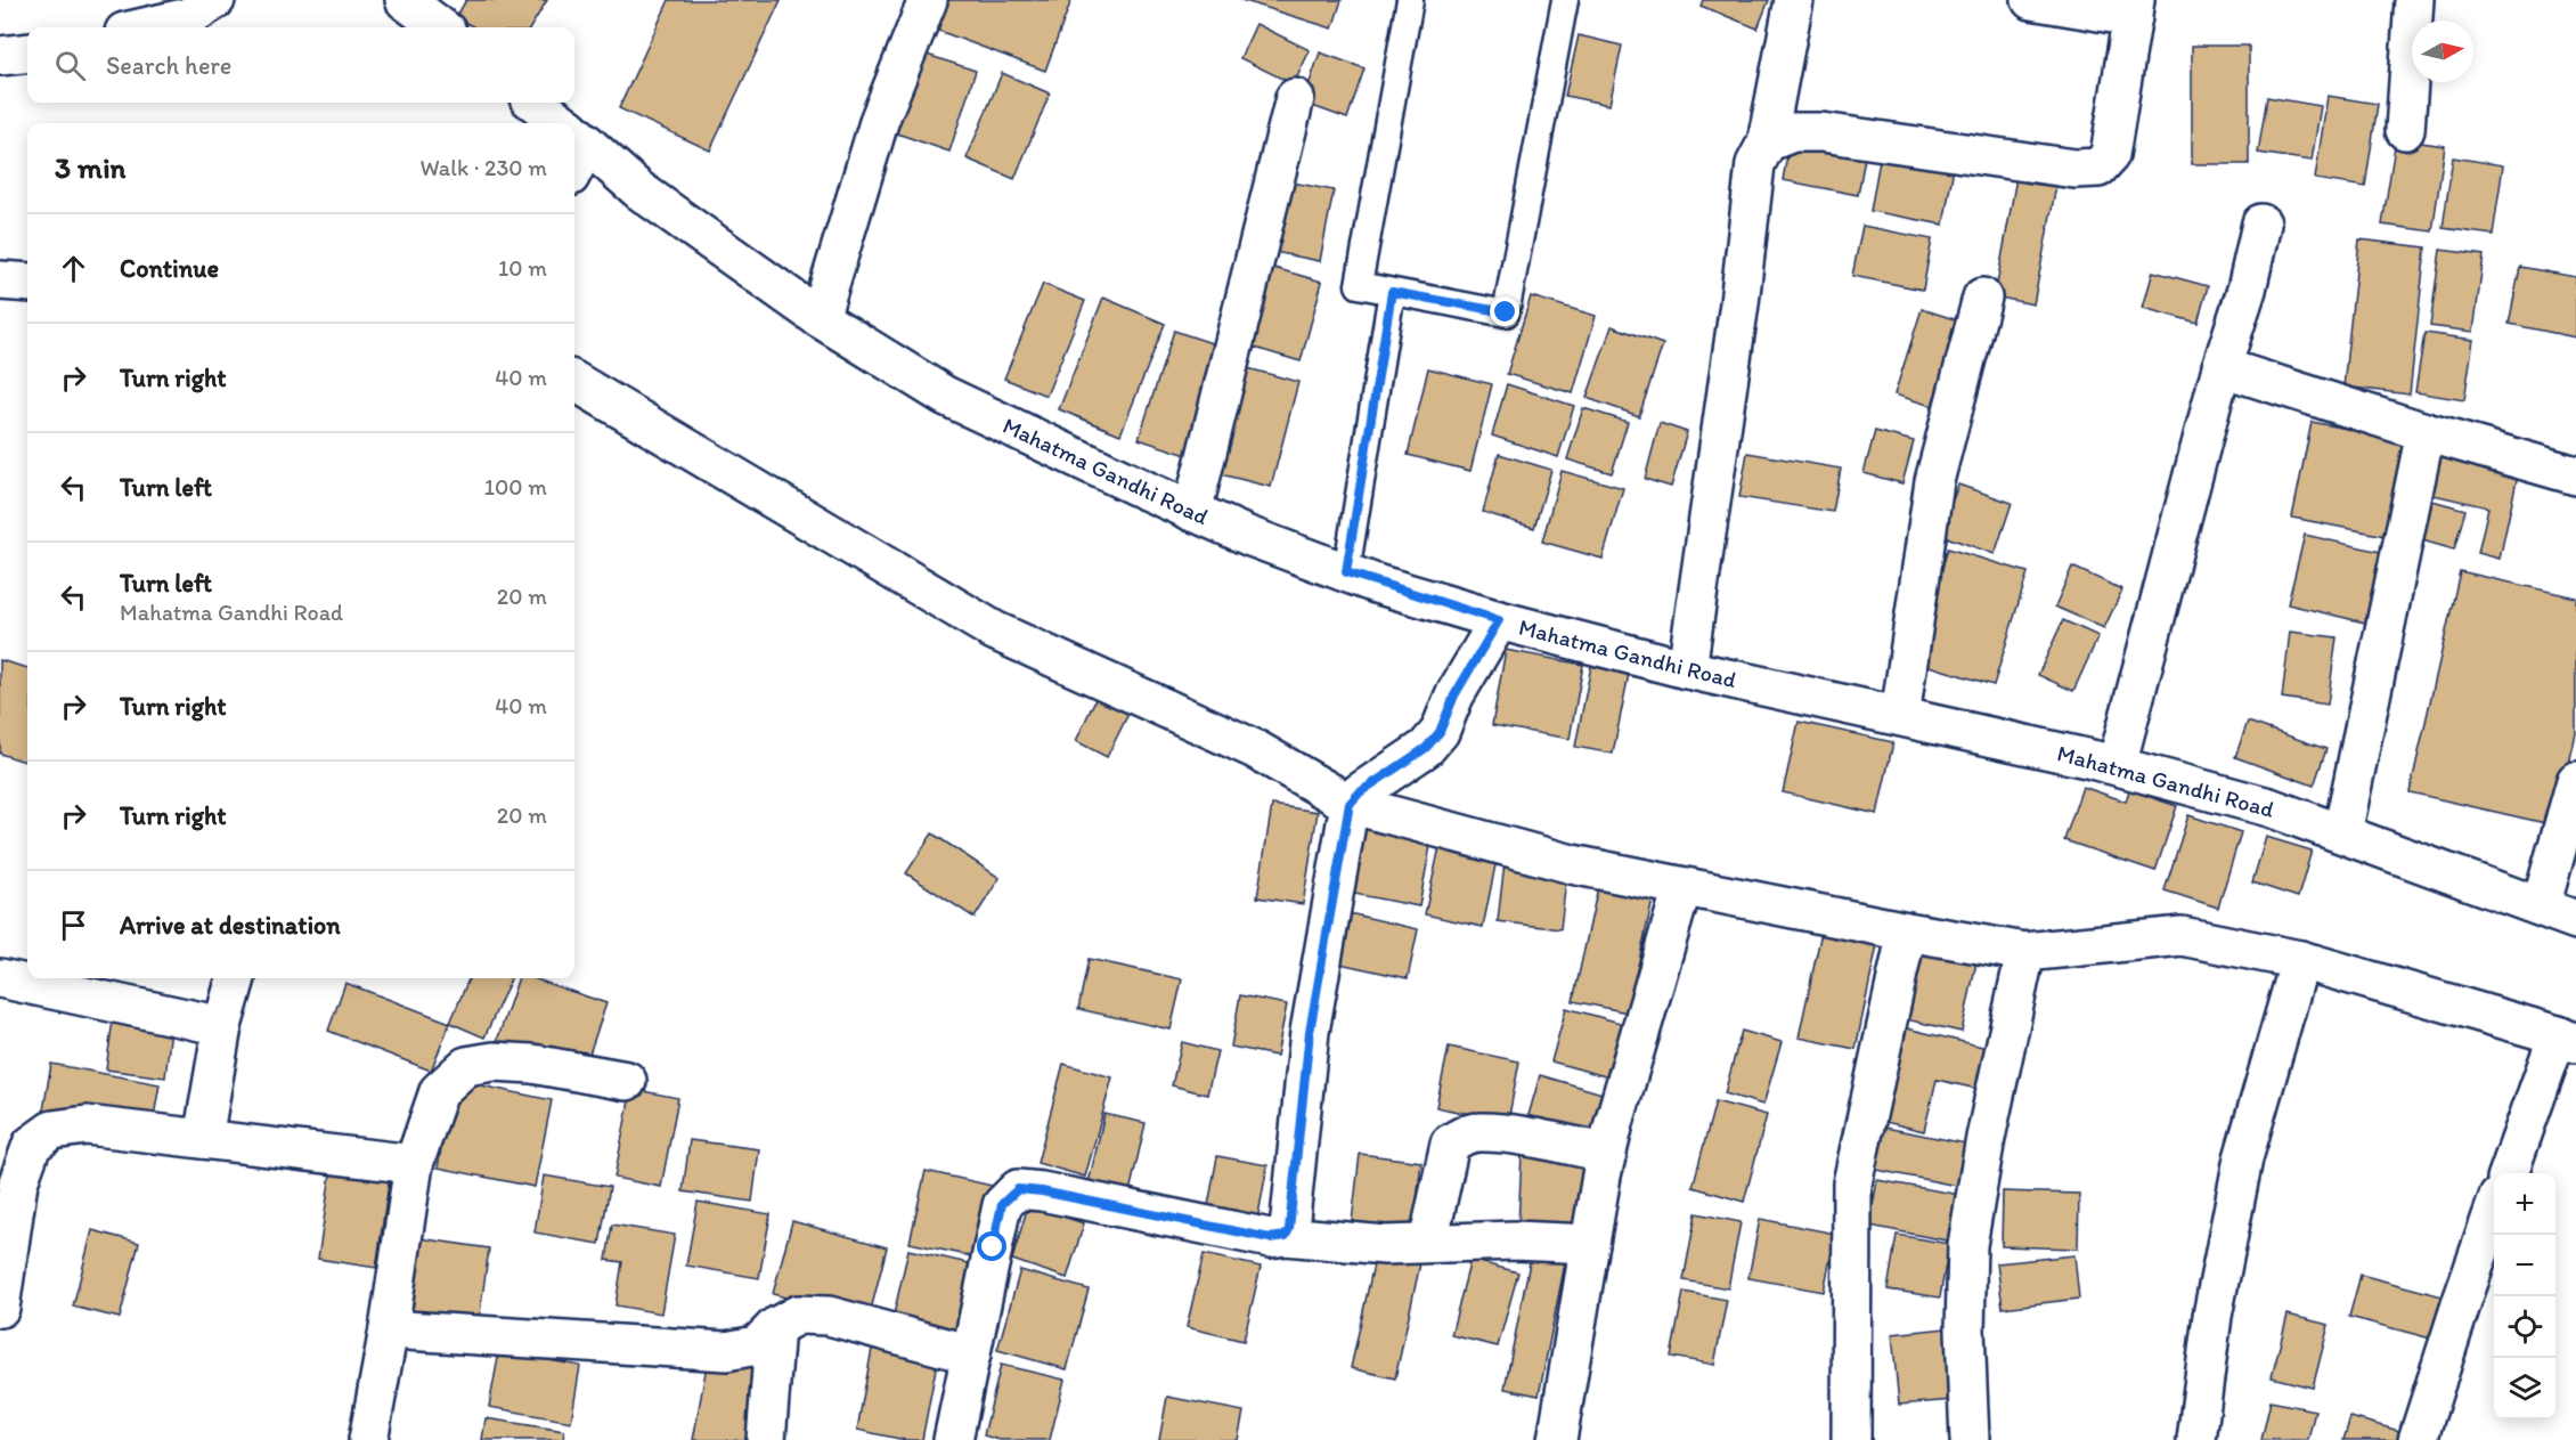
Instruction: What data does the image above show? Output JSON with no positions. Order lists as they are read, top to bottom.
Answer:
{
  "streets": {
    "street": ["Mahatma Gandhi Road"]
  },
  "north": "right",
  "page": {
    "search": "Search here",
    "heading": ["3 min", "Walk · 230 m"],
    "list": [
      ["Continue", "10 m"],
      ["Turn right", "40 m"],
      ["Turn left", "100 m"],
      ["Turn left", "Mahatma Gandhi Road", "20 m"],
      ["Turn right", "40 m"],
      ["Turn right", "20 m"],
      "Arrive at destination"
    ],
    "map_buttons": ["+", "−"]
  }
}
